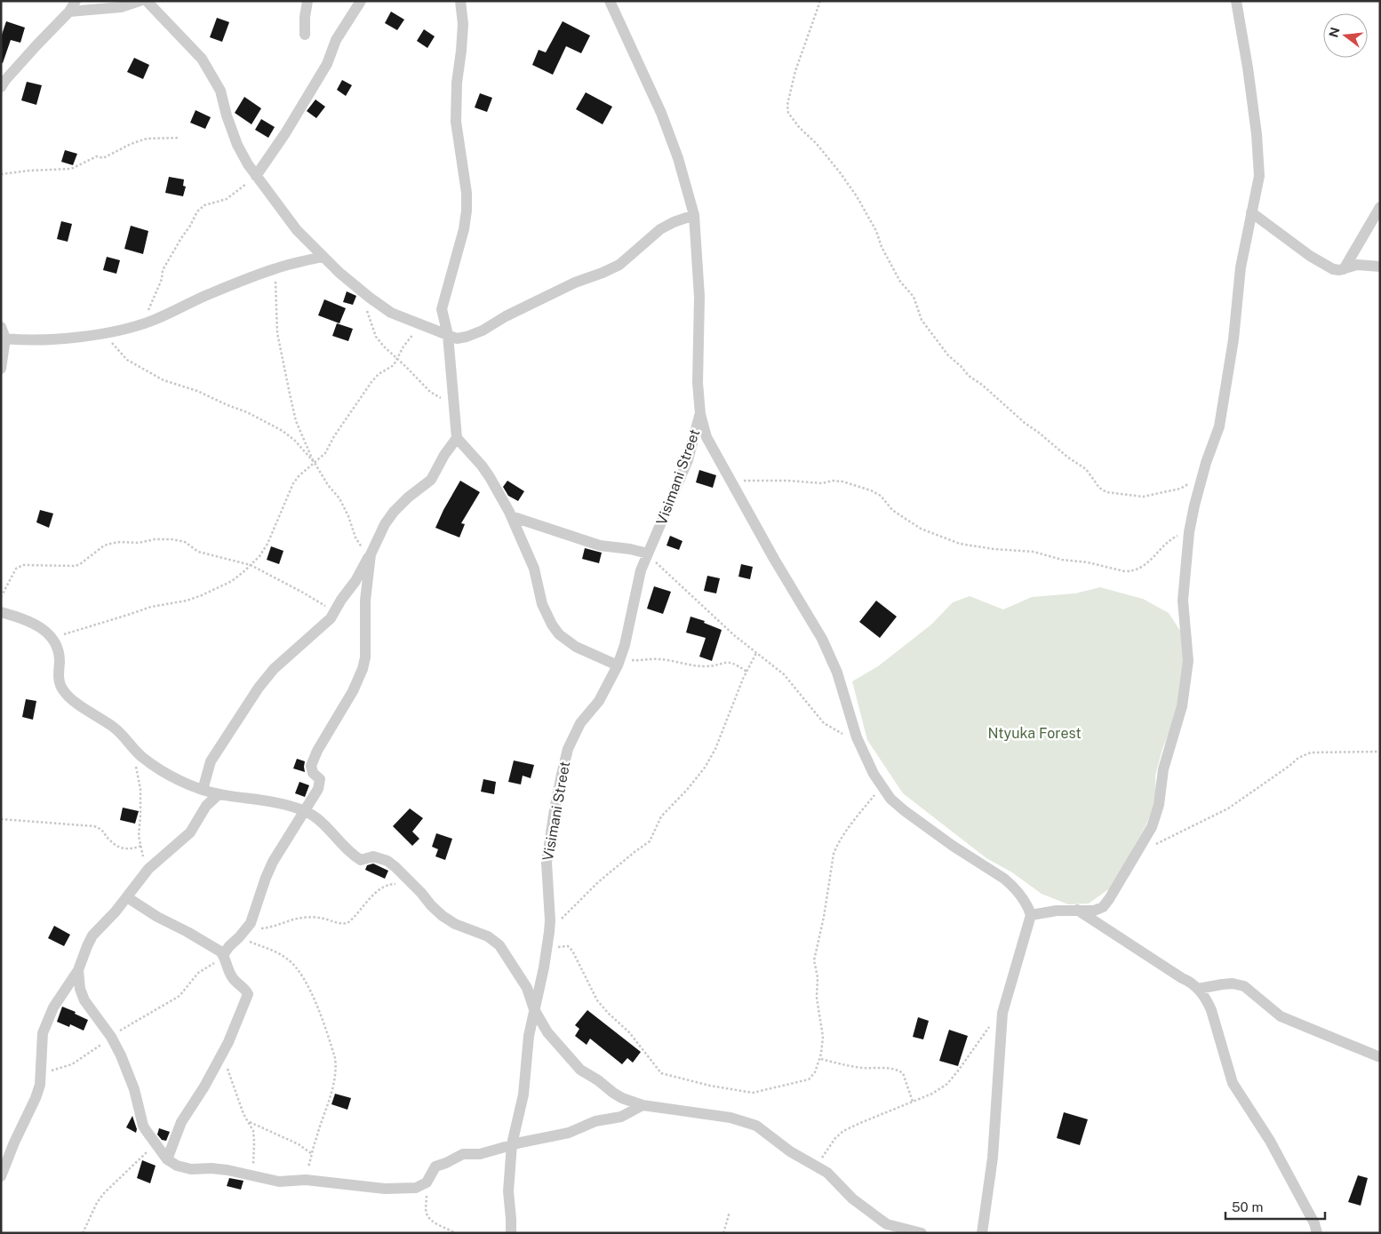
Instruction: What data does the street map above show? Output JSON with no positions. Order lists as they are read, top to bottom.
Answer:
{
  "streets": {
    "street": ["Visimani Street"]
  },
  "parks": ["Ntyuka Forest"],
  "scale_bar": "50 m",
  "north": "left"
}
